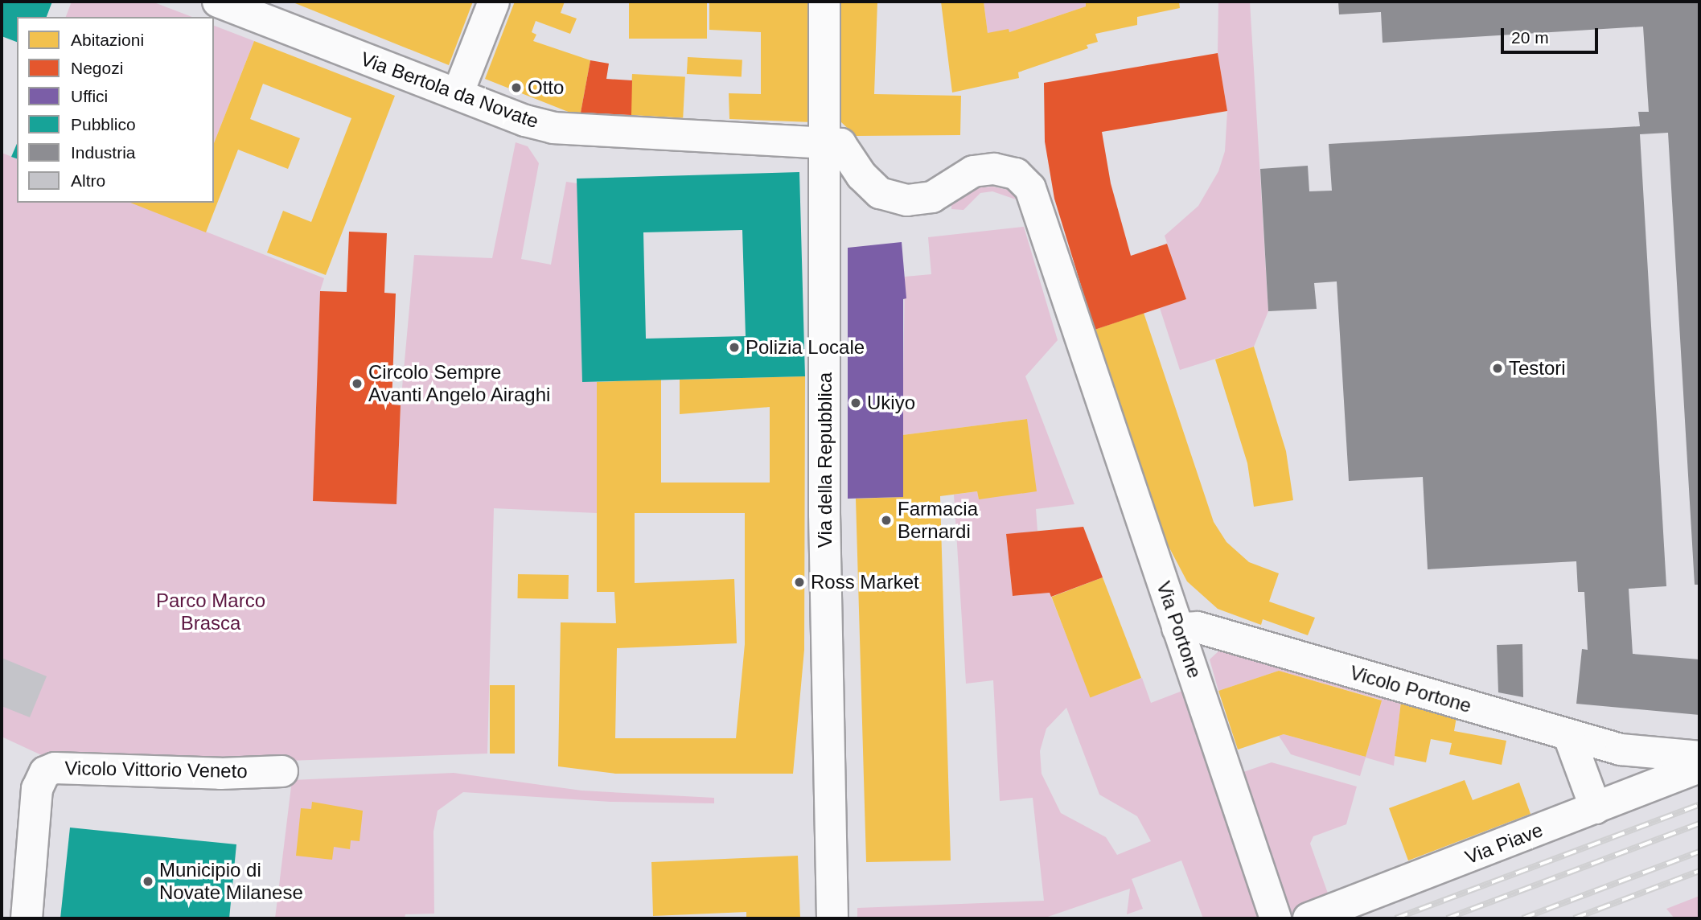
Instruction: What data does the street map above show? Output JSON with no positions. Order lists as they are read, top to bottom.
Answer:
{
  "streets": {
    "street": [
      "Via Bertola da Novate",
      "Via della Repubblica",
      "Via Portone",
      "Vicolo Portone",
      "Vicolo Vittorio Veneto",
      "Via Piave"
    ]
  },
  "crossings": [
    ["Via Bertola da Novate", "Via della Repubblica"],
    ["Via Bertola da Novate", "Via Portone"],
    ["Via della Repubblica", "Via Portone"],
    ["Via Portone", "Vicolo Portone"]
  ],
  "parks": ["Parco Marco Brasca"],
  "places": [
    "Otto",
    "Polizia Locale",
    "Testori",
    "Circolo Sempre Avanti Angelo Airaghi",
    "Ukiyo",
    "Farmacia Bernardi",
    "Ross Market",
    "Municipio di Novate Milanese"
  ],
  "legend": [
    "Abitazioni",
    "Negozi",
    "Uffici",
    "Pubblico",
    "Industria",
    "Altro"
  ],
  "scale_bar": "20 m"
}
